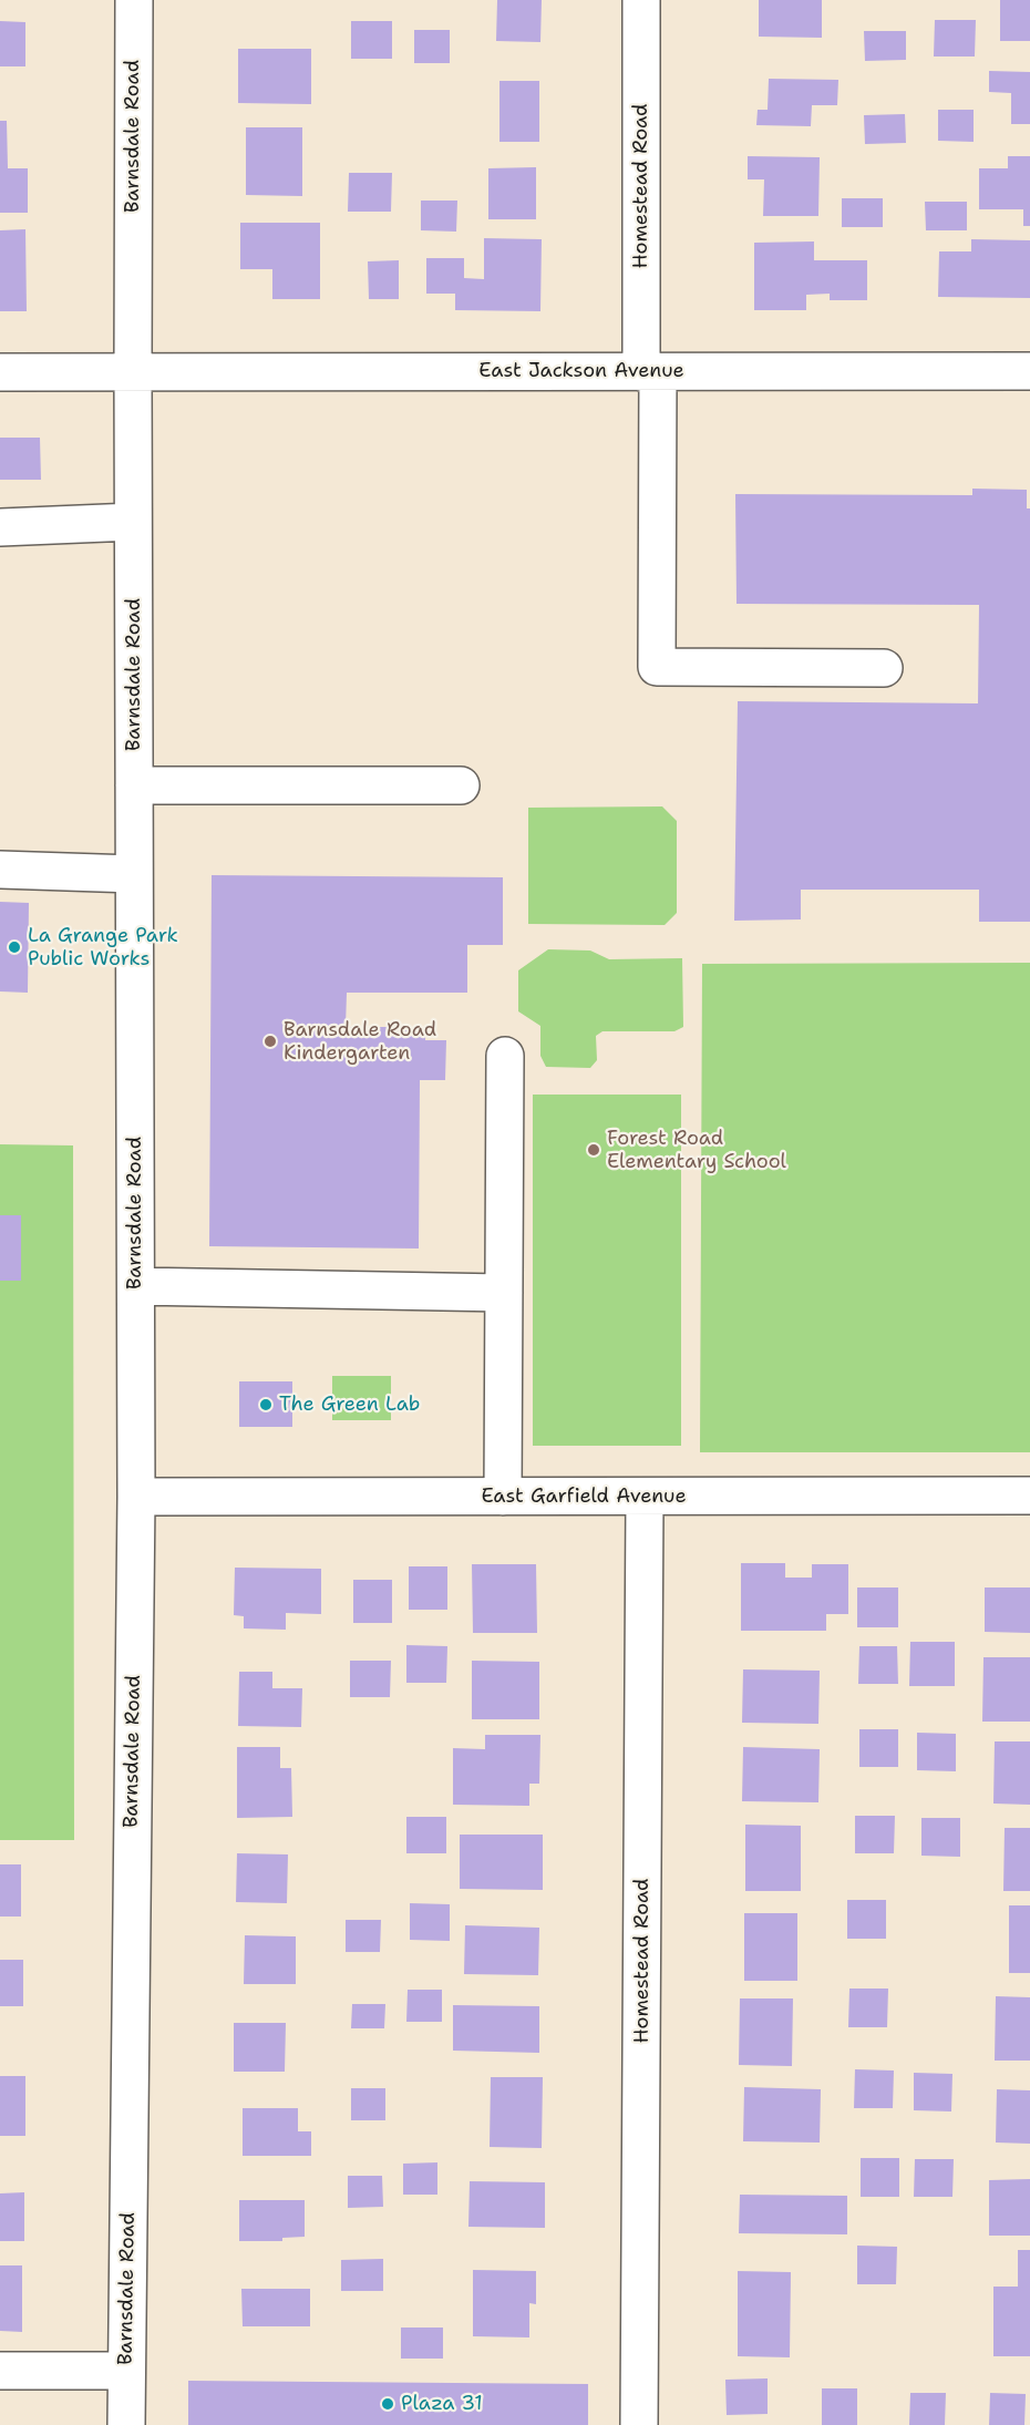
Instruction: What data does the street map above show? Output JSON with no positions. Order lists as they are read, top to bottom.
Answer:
{
  "streets": {
    "street": [
      "Barnsdale Road",
      "Homestead Road",
      "East Jackson Avenue",
      "East Garfield Avenue"
    ]
  },
  "crossings": [
    ["Barnsdale Road", "East Jackson Avenue"],
    ["Barnsdale Road", "East Garfield Avenue"],
    ["Homestead Road", "East Jackson Avenue"],
    ["Homestead Road", "East Garfield Avenue"]
  ],
  "places": [
    "La Grange Park Public Works",
    "Barnsdale Road Kindergarten",
    "Forest Road Elementary School",
    "The Green Lab",
    "Plaza 31"
  ]
}
